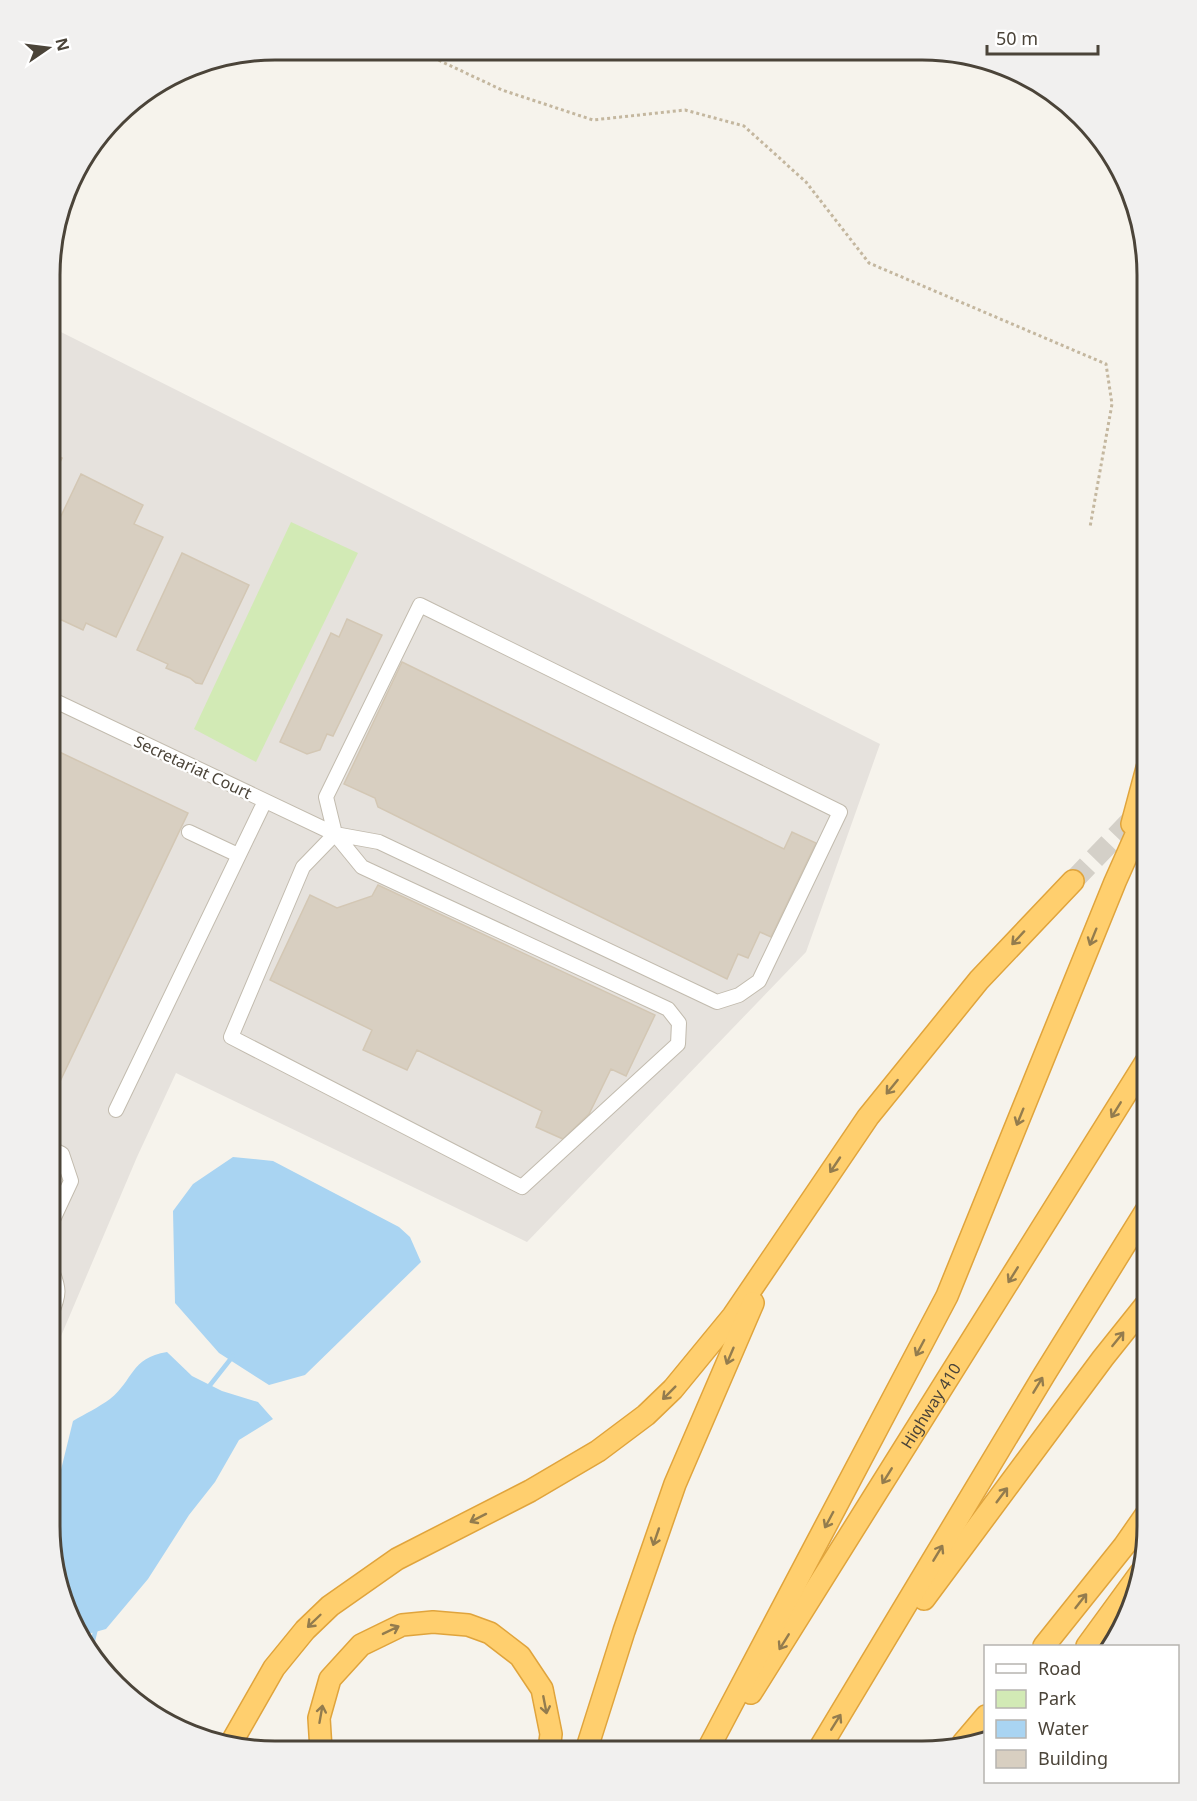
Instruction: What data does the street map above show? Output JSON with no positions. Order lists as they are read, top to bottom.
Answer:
{
  "streets": {
    "highway": ["Highway 410"],
    "street": ["Secretariat Court"]
  },
  "legend": [
    "Road",
    "Park",
    "Water",
    "Building"
  ],
  "scale_bar": "50 m",
  "north": "right"
}
